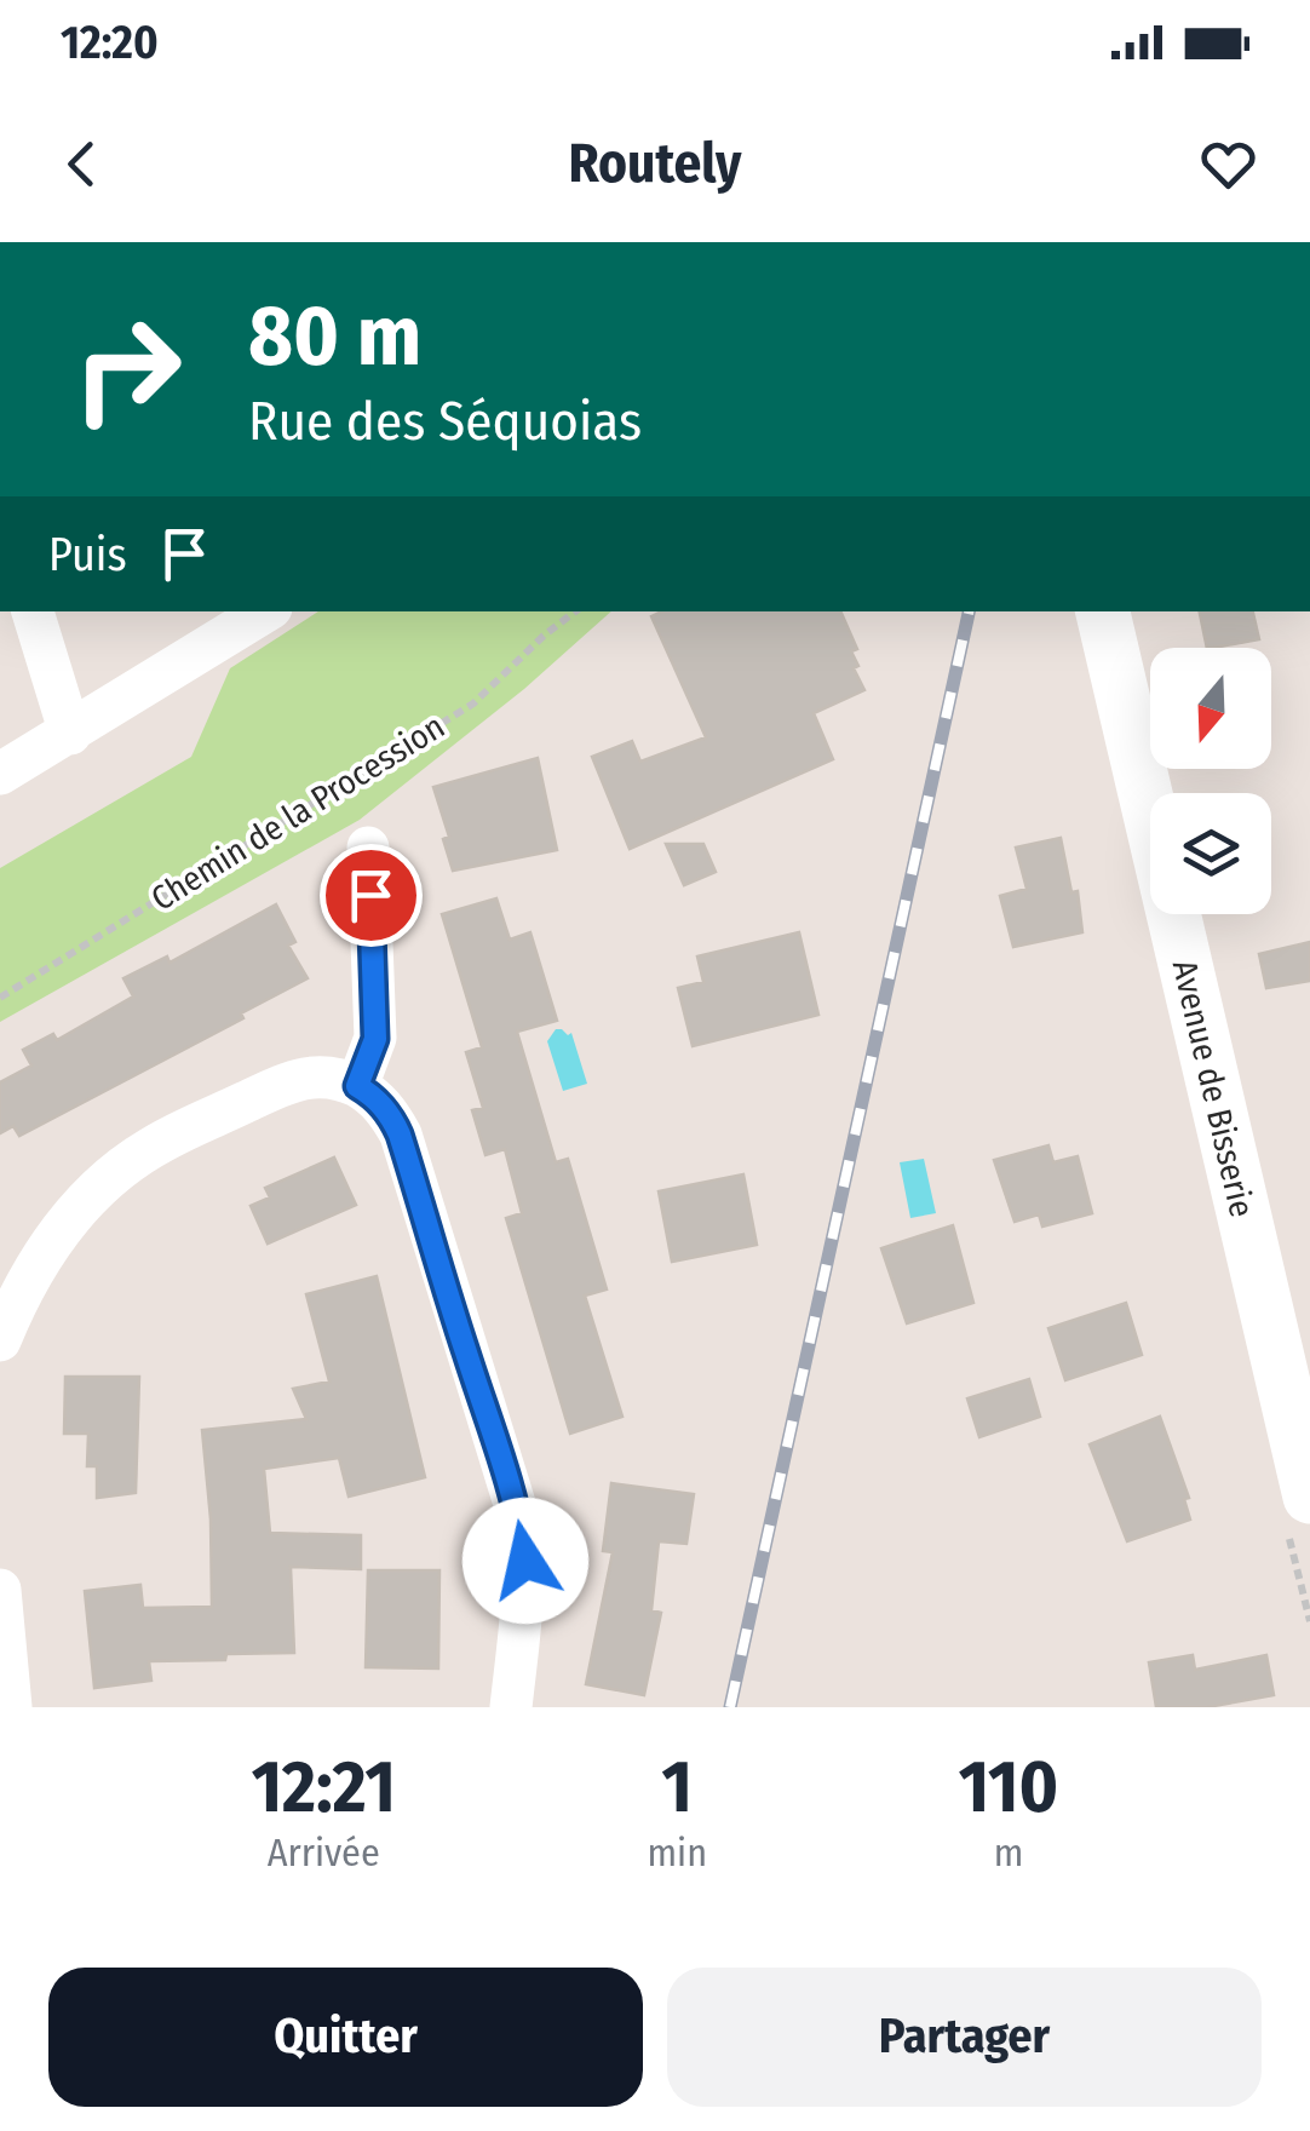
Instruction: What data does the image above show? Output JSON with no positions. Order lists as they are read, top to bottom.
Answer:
{
  "streets": {
    "street": ["Avenue de Bisserie"],
    "path": ["Chemin de la Procession"]
  },
  "north": "bottom",
  "page": {
    "status": "12:20",
    "header": "Routely",
    "turn": ["80 m", "Rue des Séquoias"],
    "then": "Puis",
    "eta": [
      "12:21",
      "Arrivée",
      "1",
      "min",
      "110",
      "m"
    ],
    "buttons": ["Quitter", "Partager"]
  }
}
